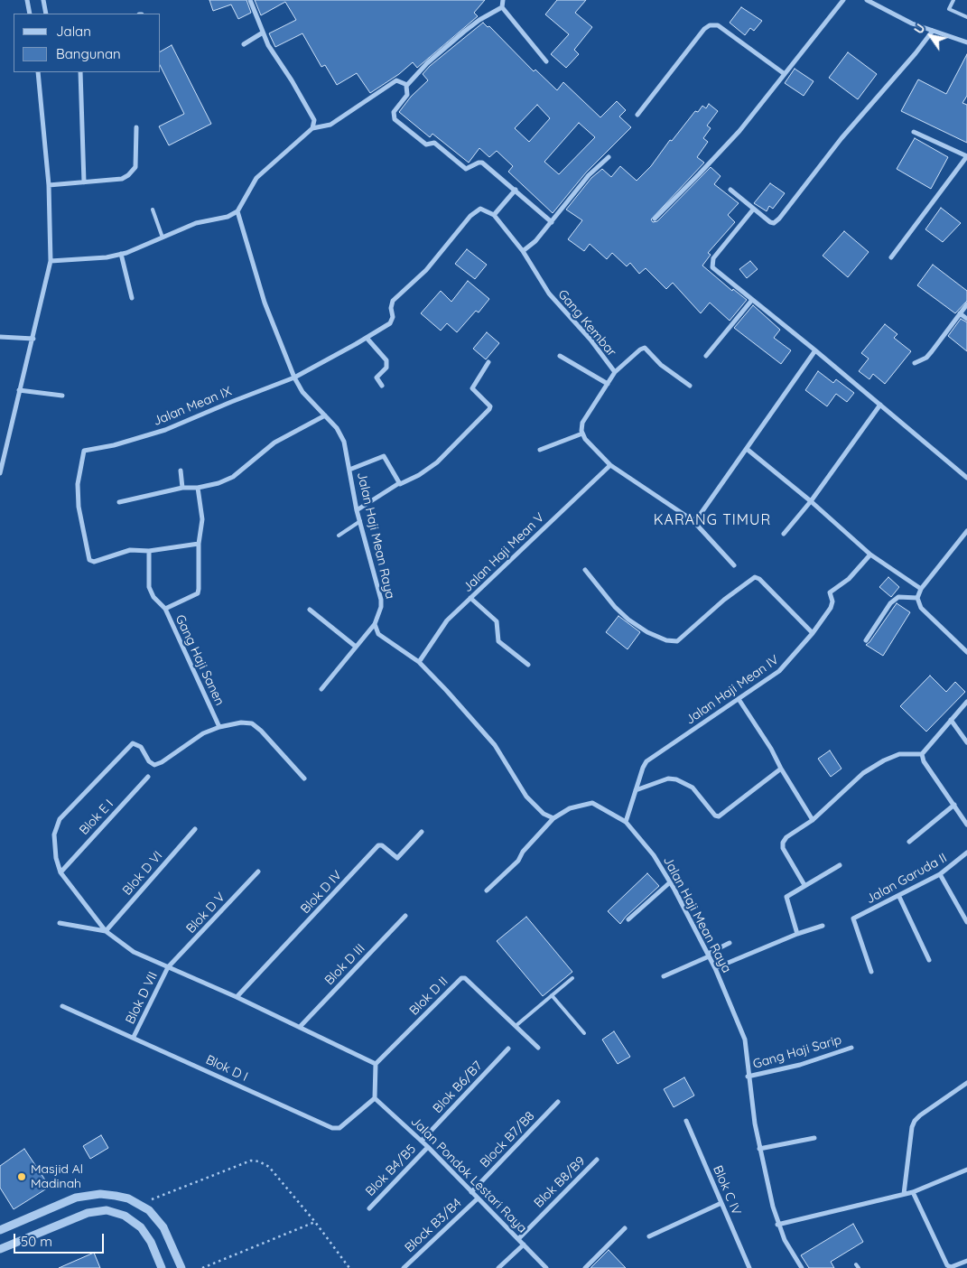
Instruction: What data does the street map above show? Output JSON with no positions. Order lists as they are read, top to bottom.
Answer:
{
  "streets": {
    "street": [
      "Gang Kembar",
      "Jalan Mean IX",
      "Jalan Haji Mean Raya",
      "Jalan Haji Mean V",
      "Gang Haji Sanen",
      "Jalan Haji Mean IV",
      "Blok E I",
      "Blok D VI",
      "Jalan Garuda II",
      "Blok D IV",
      "Blok D V",
      "Blok D III",
      "Blok D II",
      "Blok D VII",
      "Gang Haji Sarip",
      "Blok D I",
      "Blok B6/B7",
      "Block B7/B8",
      "Blok B4/B5",
      "Jalan Pondok Lestari Raya",
      "Blok B8/B9",
      "Blok C IV",
      "Block B3/B4"
    ]
  },
  "crossings": [
    ["Gang Kembar", "Jalan Mean IX"],
    ["Jalan Mean IX", "Jalan Haji Mean Raya"],
    ["Jalan Haji Mean Raya", "Jalan Haji Mean IV"],
    ["Jalan Haji Mean Raya", "Gang Haji Sarip"],
    ["Blok D V", "Blok D VII"],
    ["Blok D VII", "Blok D I"],
    ["Blok D I", "Jalan Pondok Lestari Raya"],
    ["Blok B6/B7", "Jalan Pondok Lestari Raya"],
    ["Block B7/B8", "Jalan Pondok Lestari Raya"],
    ["Blok B4/B5", "Jalan Pondok Lestari Raya"],
    ["Jalan Pondok Lestari Raya", "Blok B8/B9"],
    ["Jalan Pondok Lestari Raya", "Block B3/B4"]
  ],
  "districts": ["KARANG TIMUR"],
  "places": ["Masjid Al Madinah"],
  "legend": ["Jalan", "Bangunan"],
  "scale_bar": "50 m",
  "north": "top left"
}
